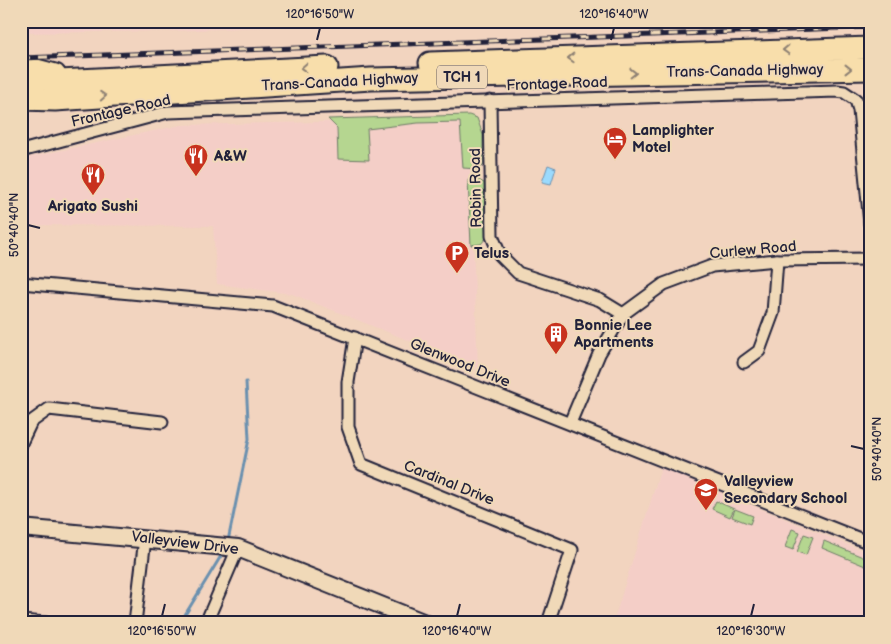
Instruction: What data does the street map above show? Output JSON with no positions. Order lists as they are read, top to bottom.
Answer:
{
  "streets": {
    "highway": ["Trans-Canada Highway", "TCH 1"],
    "street": [
      "Frontage Road",
      "Robin Road",
      "Curlew Road",
      "Glenwood Drive",
      "Cardinal Drive",
      "Valleyview Drive"
    ]
  },
  "crossings": [
    ["Frontage Road", "Robin Road"],
    ["Robin Road", "Curlew Road"],
    ["Curlew Road", "Glenwood Drive"],
    ["Glenwood Drive", "Cardinal Drive"]
  ],
  "places": {
    "hotel": ["Lamplighter Motel"],
    "restaurant": ["A&W", "Arigato Sushi"],
    "parking": ["Telus"],
    "building": ["Bonnie Lee Apartments"],
    "school or university": ["Valleyview Secondary School"]
  },
  "coordinates": [
    "120°16'50\"W",
    "120°16'40\"W",
    "50°40'40\"N",
    "120°16'30\"W"
  ]
}
